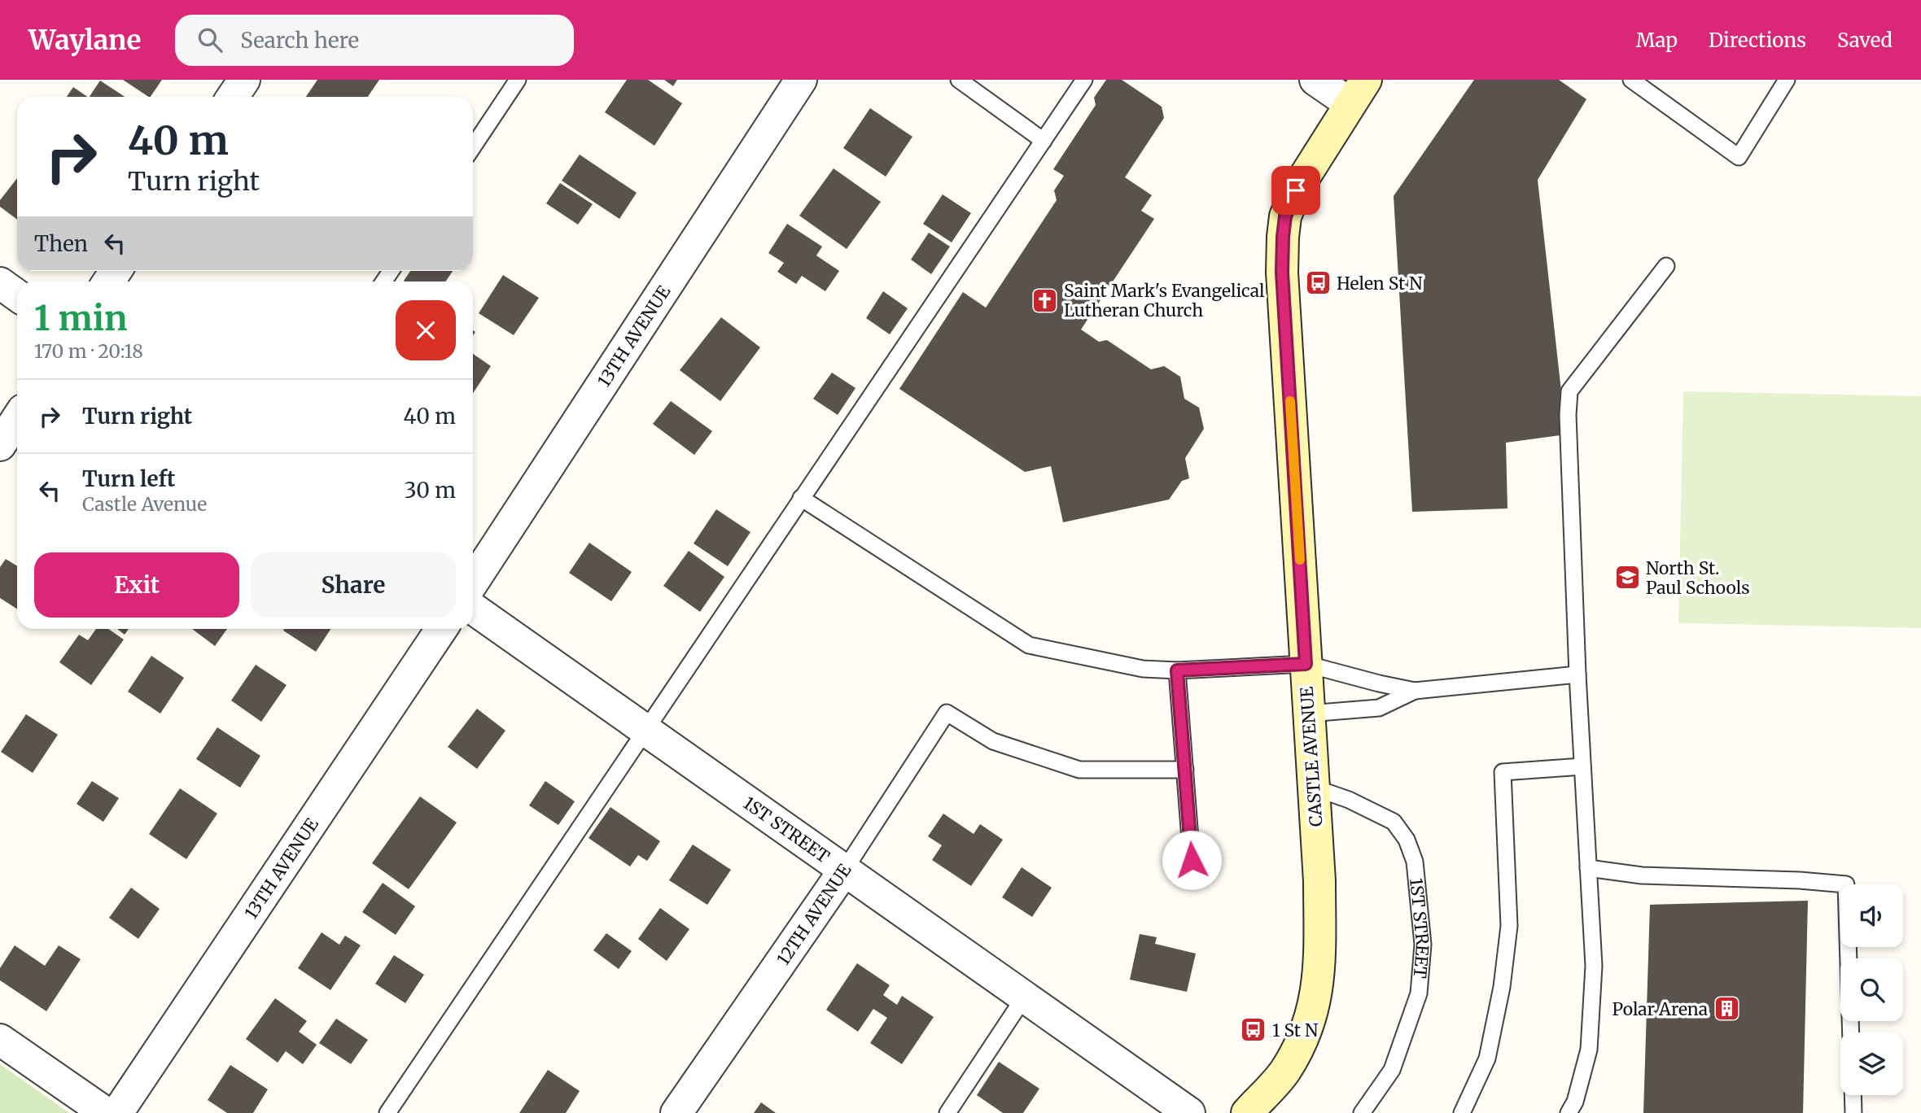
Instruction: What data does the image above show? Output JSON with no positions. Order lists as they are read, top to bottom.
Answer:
{
  "streets": {
    "street": [
      "13TH AVENUE",
      "CASTLE AVENUE",
      "1ST STREET",
      "12TH AVENUE"
    ]
  },
  "crossings": [
    ["CASTLE AVENUE", "1ST STREET"],
    ["1ST STREET", "12TH AVENUE"]
  ],
  "places": {
    "bus stop": ["Helen St N", "1 St N"],
    "church": ["Saint Mark's Evangelical Lutheran Church"],
    "school or university": ["North St. Paul Schools"],
    "building": ["Polar Arena"]
  },
  "page": {
    "header": "Waylane",
    "search": "Search here",
    "nav": ["Map", "Directions", "Saved"],
    "turn": ["40 m", "Turn right"],
    "then": "Then",
    "heading": ["1 min", "170 m · 20:18"],
    "list": [
      {
        "name": "Turn right",
        "value": "40 m"
      },
      {
        "name": "Turn left",
        "note": "Castle Avenue",
        "value": "30 m"
      }
    ],
    "buttons": ["Exit", "Share"]
  }
}
